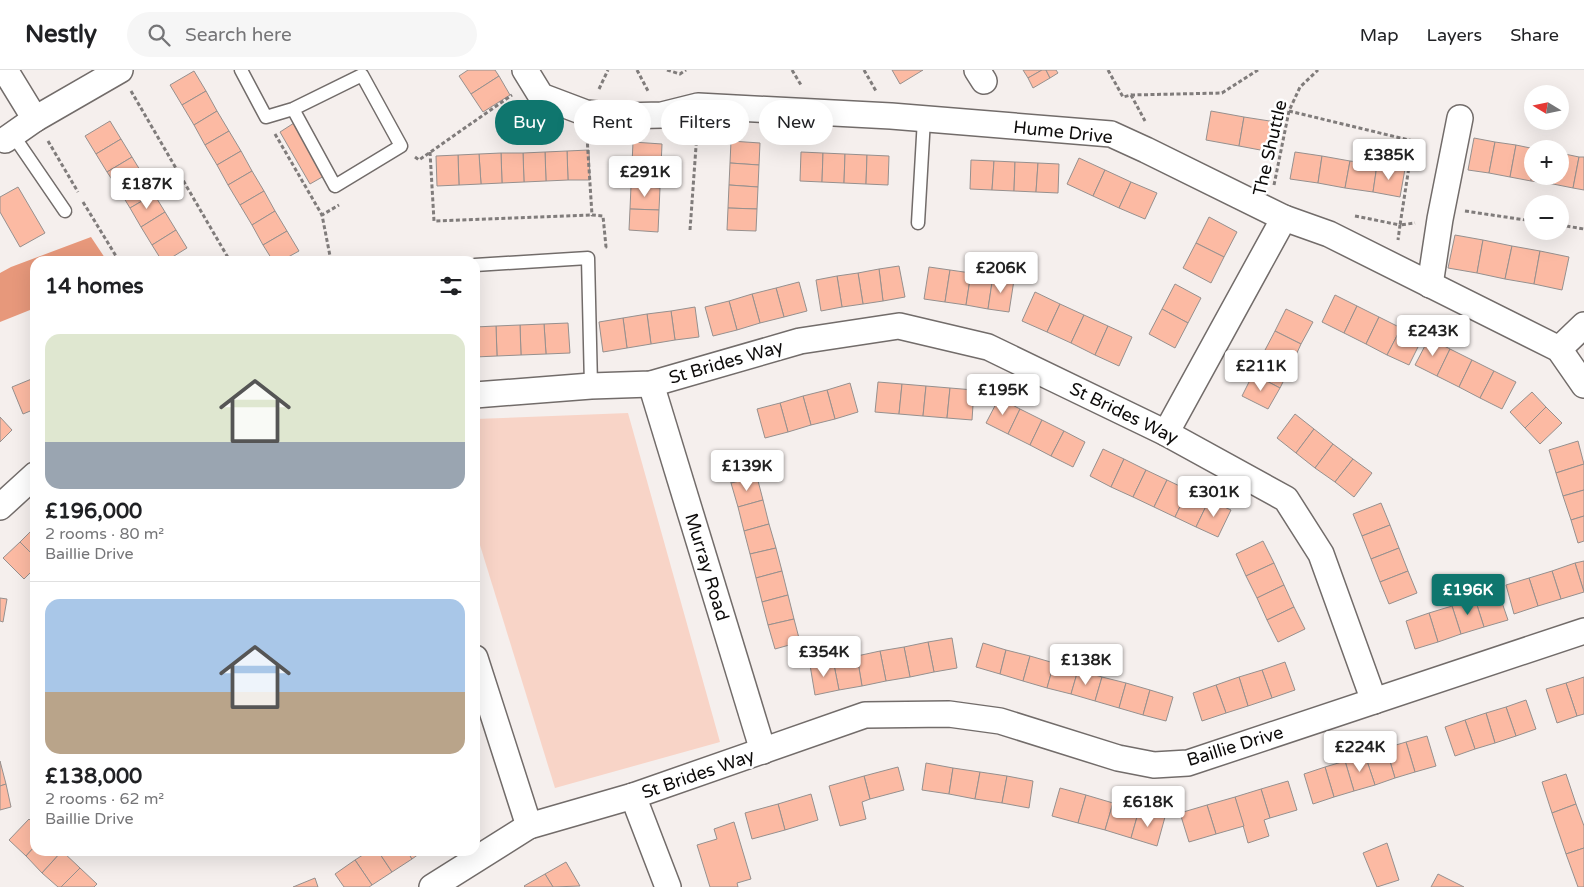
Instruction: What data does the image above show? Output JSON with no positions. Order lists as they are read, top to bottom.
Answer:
{
  "streets": {
    "street": [
      "Hume Drive",
      "St Brides Way",
      "Murray Road",
      "Baillie Drive"
    ],
    "path": ["The Shuttle"]
  },
  "crossings": [
    ["Hume Drive", "The Shuttle"],
    ["St Brides Way", "Murray Road"],
    ["St Brides Way", "Baillie Drive"],
    ["Murray Road", "Baillie Drive"]
  ],
  "north": "left",
  "page": {
    "header": "Nestly",
    "search": "Search here",
    "nav": ["Map", "Layers", "Share"],
    "map_buttons": ["+", "−"],
    "chip": [
      "Buy",
      "Rent",
      "Filters",
      "New"
    ],
    "price": [
      "£385K",
      "£291K",
      "£187K",
      "£206K",
      "£243K",
      "£211K",
      "£195K",
      "£139K",
      "£301K",
      "£196K",
      "£354K",
      "£138K",
      "£224K",
      "£618K"
    ],
    "heading": "14 homes",
    "list": [
      {
        "name": "£196,000",
        "note": "2 rooms · 80 m² · Baillie Drive"
      },
      {
        "name": "£138,000",
        "note": "2 rooms · 62 m² · Baillie Drive"
      }
    ]
  }
}
